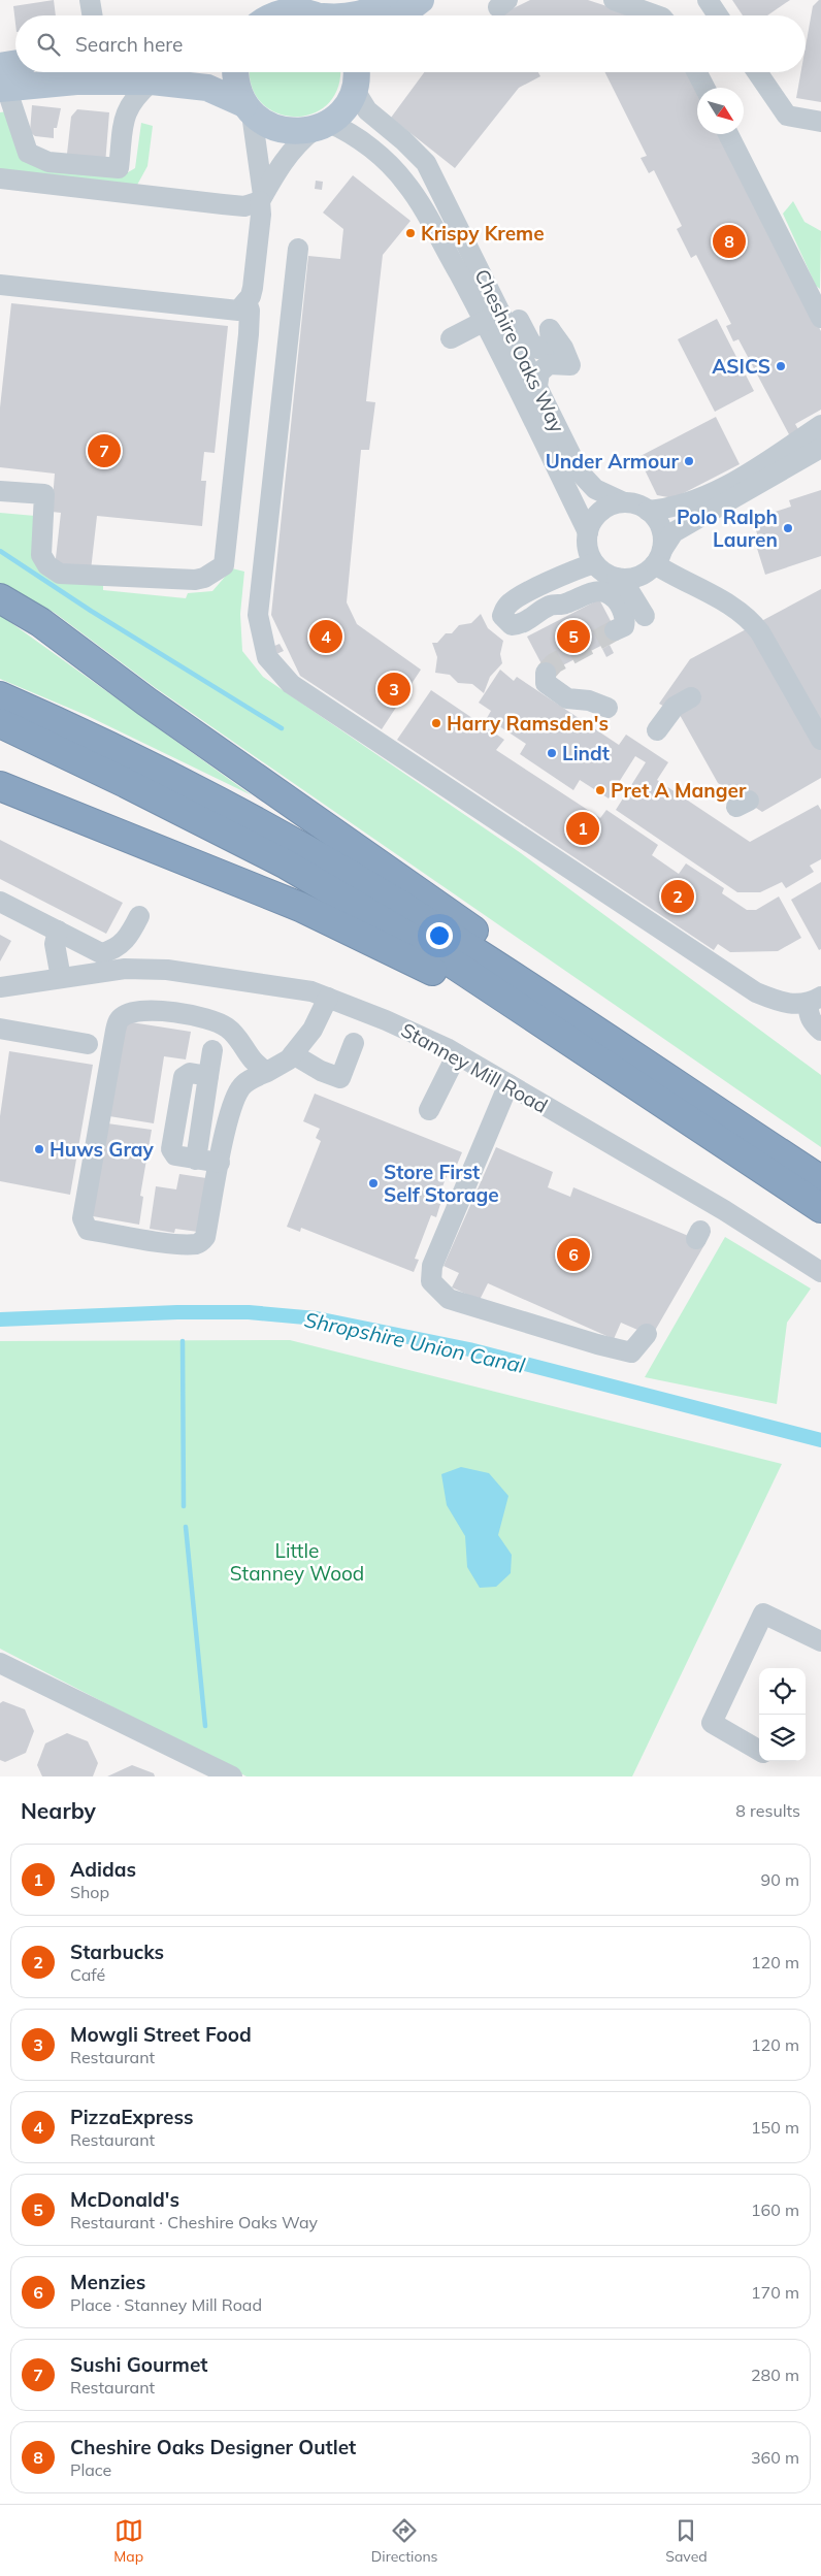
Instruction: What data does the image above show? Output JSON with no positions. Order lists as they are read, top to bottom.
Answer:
{
  "streets": {
    "street": ["Cheshire Oaks Way", "Stanney Mill Road"]
  },
  "water": ["Shropshire Union Canal"],
  "parks": ["Little Stanney Wood"],
  "places": [
    "Krispy Kreme",
    "ASICS",
    "Under Armour",
    "Polo Ralph Lauren",
    "Harry Ramsden's",
    "Lindt",
    "Pret A Manger",
    "Huws Gray",
    "Store First Self Storage"
  ],
  "north": "bottom right",
  "page": {
    "search": "Search here",
    "pins": [
      "8",
      "7",
      "4",
      "5",
      "3",
      "1",
      "2",
      "6"
    ],
    "heading": ["Nearby", "8 results"],
    "list": [
      {
        "mark": "1",
        "name": "Adidas",
        "note": "Shop",
        "value": "90 m"
      },
      {
        "mark": "2",
        "name": "Starbucks",
        "note": "Café",
        "value": "120 m"
      },
      {
        "mark": "3",
        "name": "Mowgli Street Food",
        "note": "Restaurant",
        "value": "120 m"
      },
      {
        "mark": "4",
        "name": "PizzaExpress",
        "note": "Restaurant",
        "value": "150 m"
      },
      {
        "mark": "5",
        "name": "McDonald's",
        "note": "Restaurant · Cheshire Oaks Way",
        "value": "160 m"
      },
      {
        "mark": "6",
        "name": "Menzies",
        "note": "Place · Stanney Mill Road",
        "value": "170 m"
      },
      {
        "mark": "7",
        "name": "Sushi Gourmet",
        "note": "Restaurant",
        "value": "280 m"
      },
      {
        "mark": "8",
        "name": "Cheshire Oaks Designer Outlet",
        "note": "Place",
        "value": "360 m"
      }
    ],
    "nav": ["Map", "Directions", "Saved"]
  }
}
